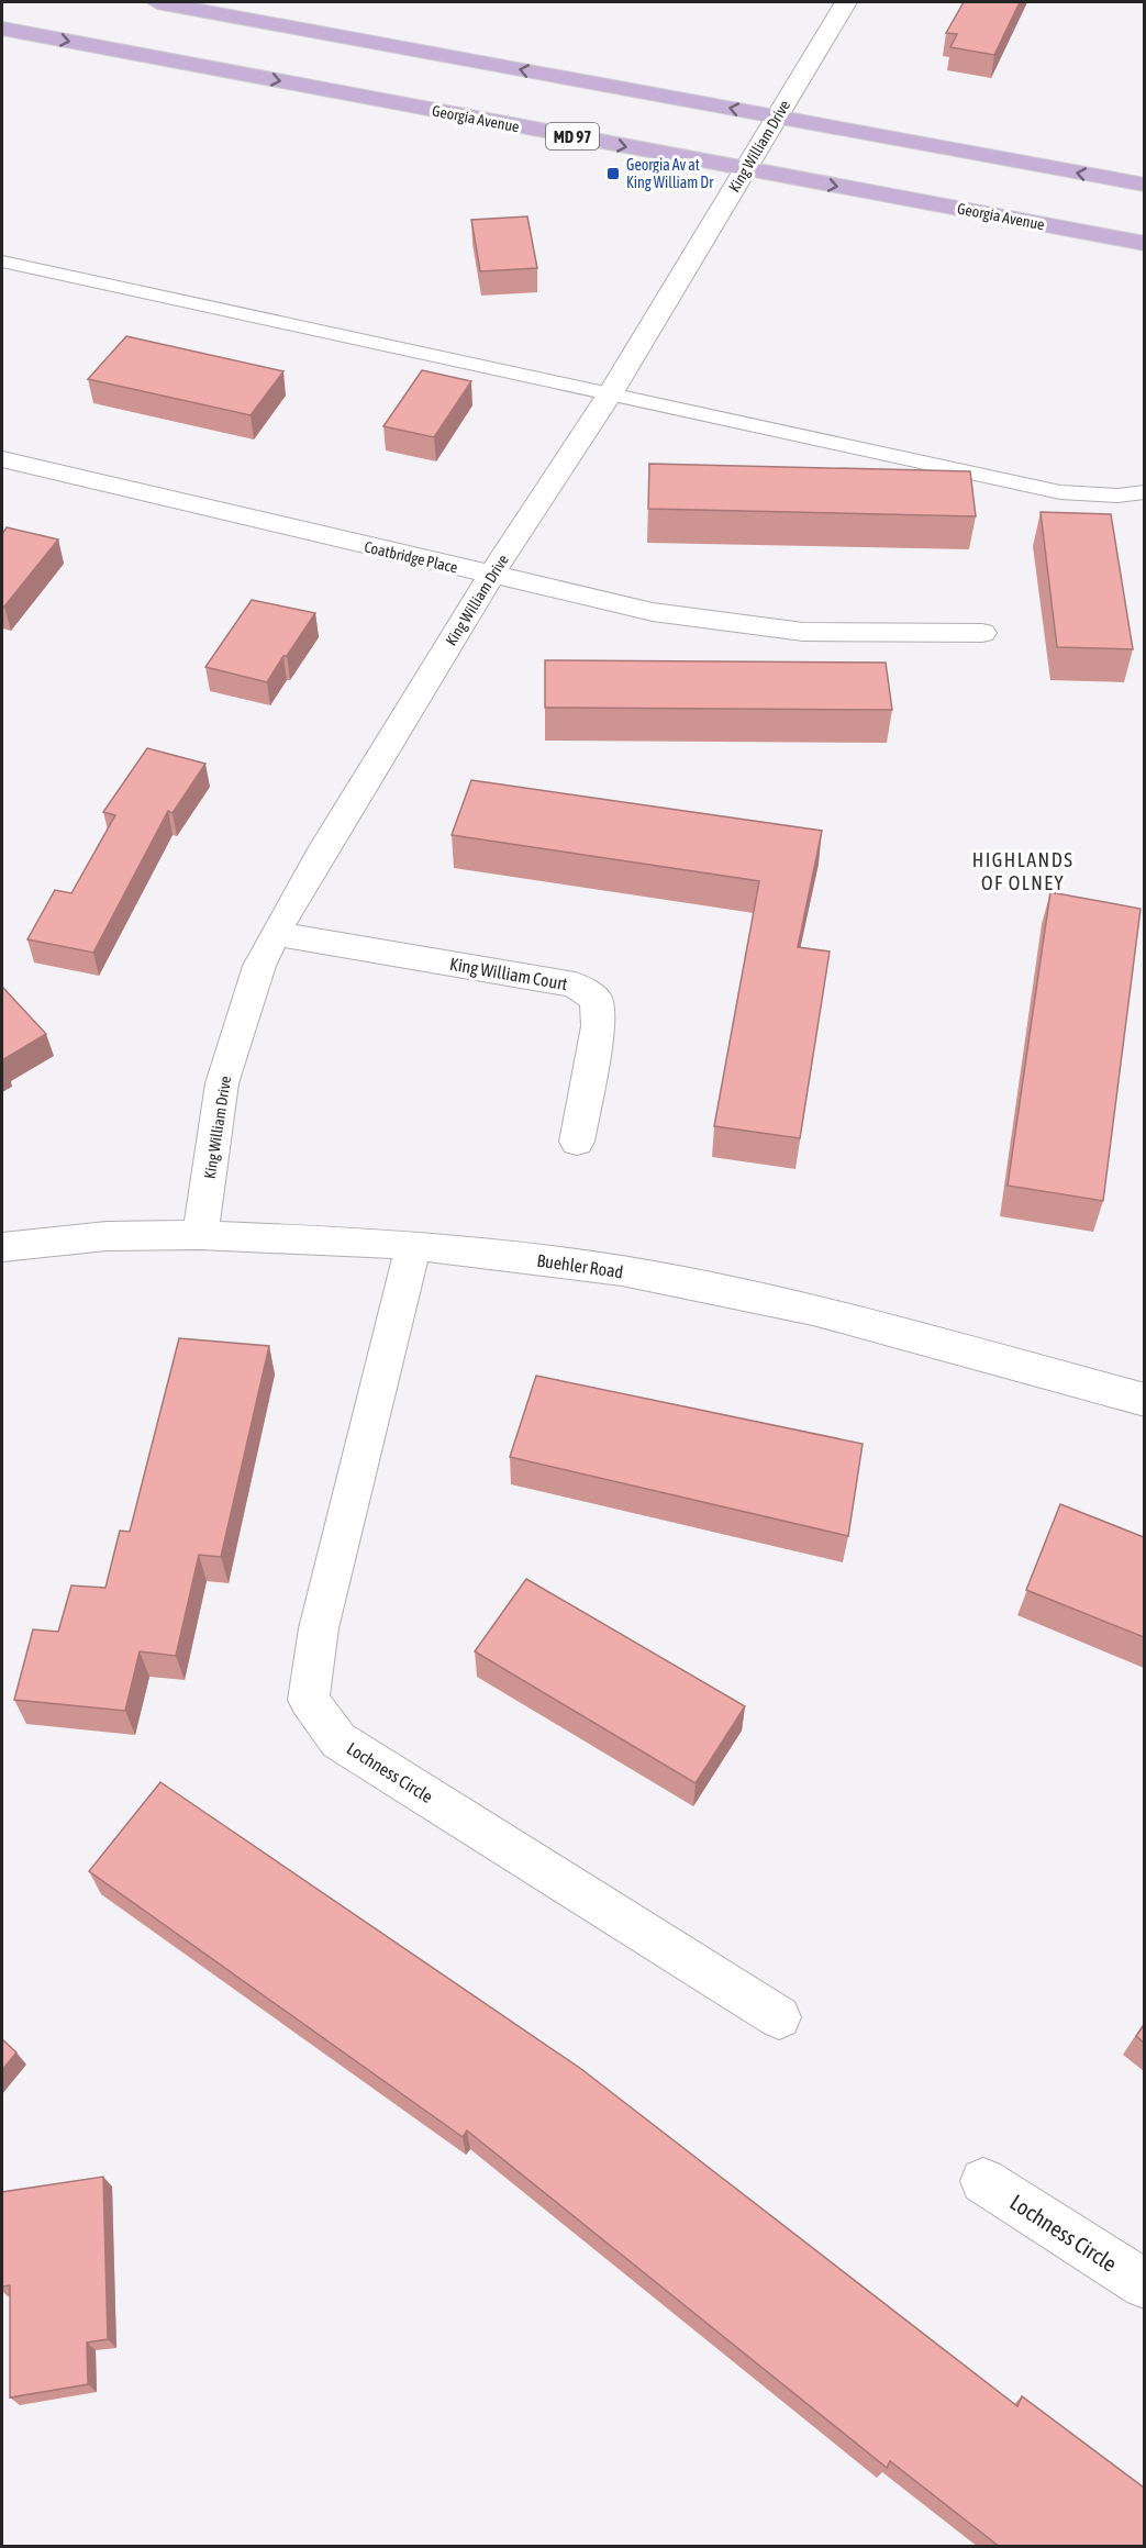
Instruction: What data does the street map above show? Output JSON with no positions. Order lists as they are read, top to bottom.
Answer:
{
  "streets": {
    "main road": ["Georgia Avenue", "MD 97"],
    "street": [
      "King William Drive",
      "Coatbridge Place",
      "King William Court",
      "Buehler Road",
      "Lochness Circle"
    ]
  },
  "crossings": [
    ["Georgia Avenue", "King William Drive"],
    ["King William Drive", "Coatbridge Place"],
    ["King William Drive", "King William Court"],
    ["King William Drive", "Buehler Road"],
    ["Buehler Road", "Lochness Circle"]
  ],
  "districts": ["HIGHLANDS OF OLNEY"],
  "places": {
    "transit": ["Georgia Av at King William Dr"]
  }
}
